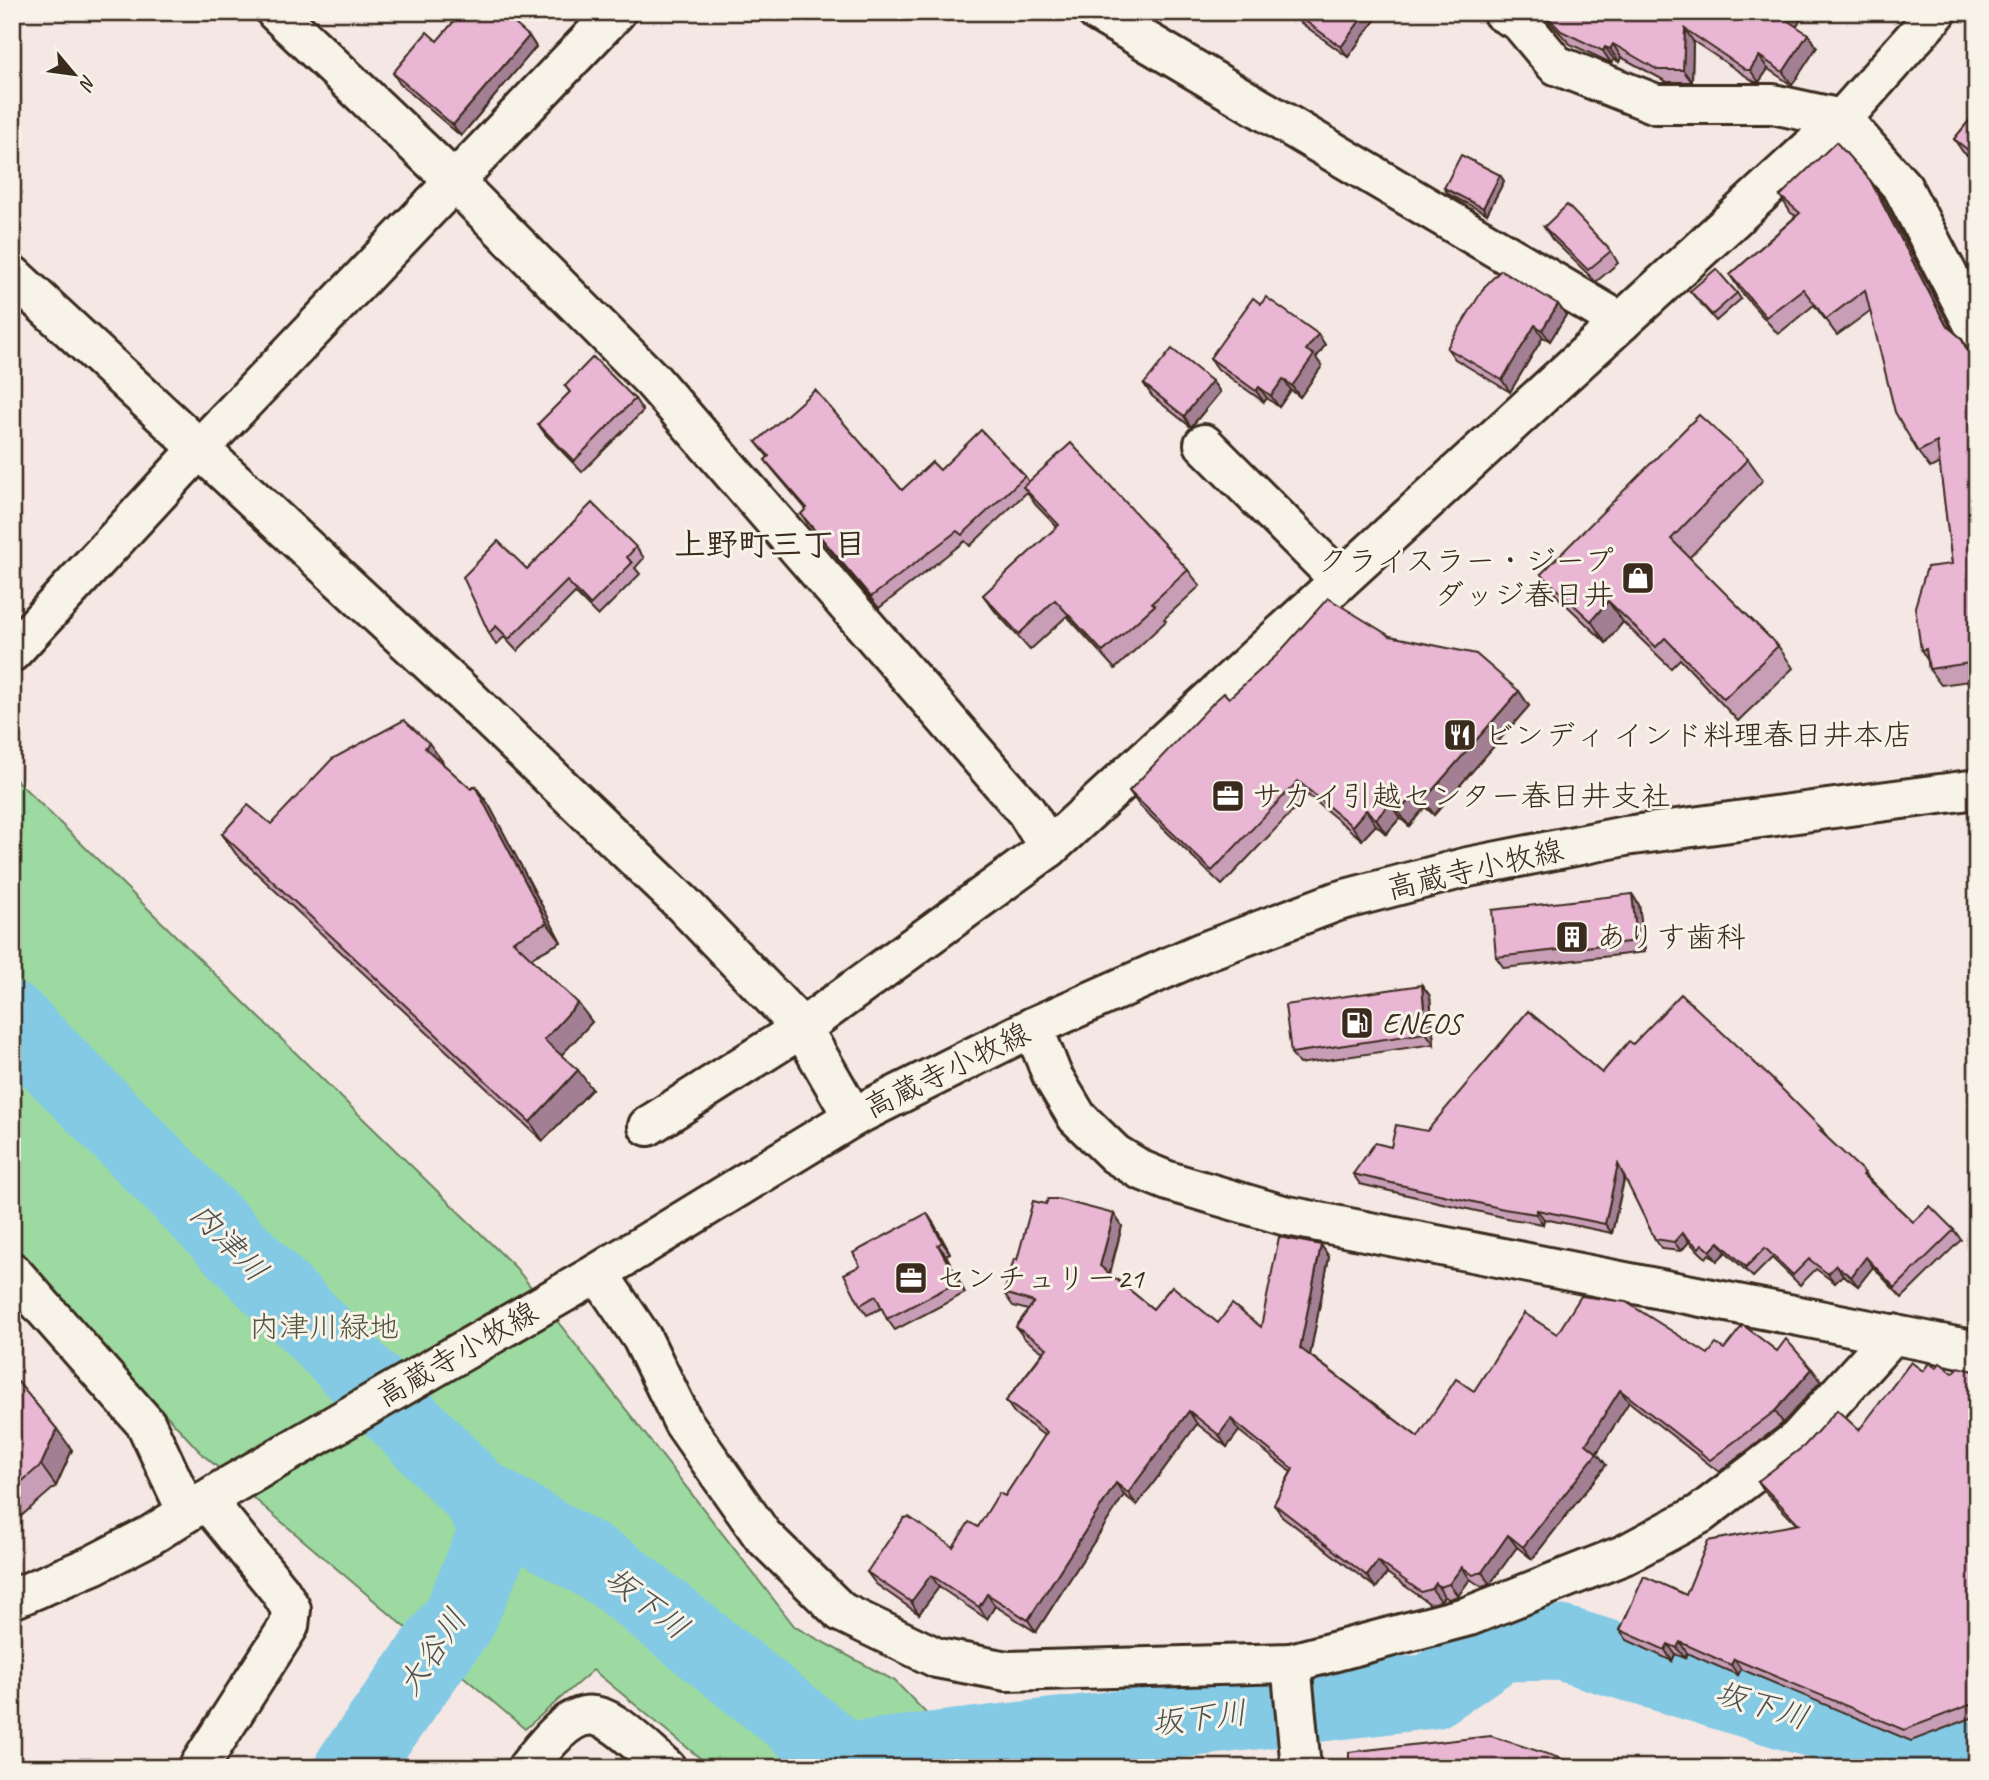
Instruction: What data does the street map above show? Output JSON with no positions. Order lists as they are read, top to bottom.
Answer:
{
  "streets": {
    "street": ["高蔵寺小牧線"]
  },
  "districts": ["上野町三丁目"],
  "water": ["内津川", "坂下川", "大谷川"],
  "parks": ["内津川緑地"],
  "places": {
    "shop": ["クライスラー・ジープ ダッジ春日井"],
    "restaurant": ["ビンディ インド料理春日井本店"],
    "office": ["サカイ引越センター春日井支社", "センチュリー21"],
    "building": ["ありす歯科"],
    "fuel station": ["ENEOS"]
  },
  "north": "bottom right"
}
